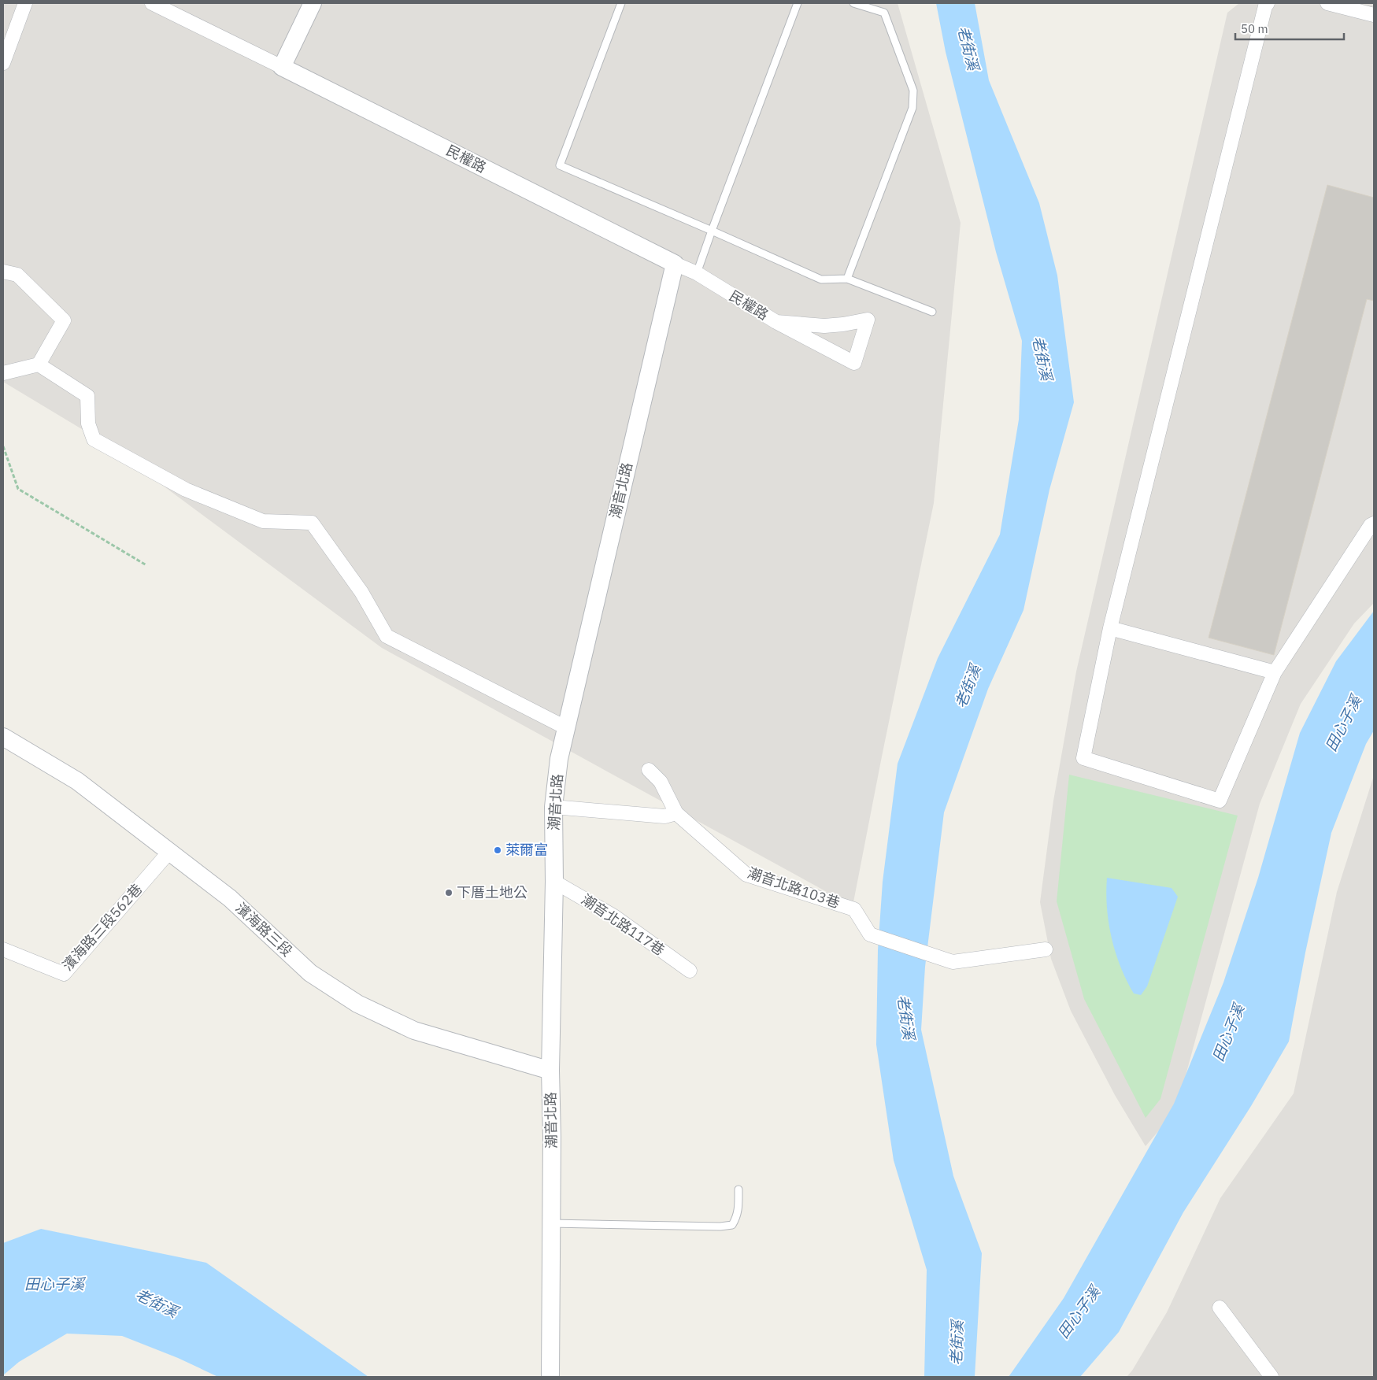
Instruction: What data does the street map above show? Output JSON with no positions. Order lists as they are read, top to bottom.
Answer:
{
  "streets": {
    "street": [
      "民權路",
      "潮音北路",
      "潮音北路103巷",
      "潮音北路117巷",
      "濱海路三段562巷",
      "濱海路三段"
    ]
  },
  "crossings": [
    ["民權路", "潮音北路"],
    ["潮音北路", "潮音北路117巷"],
    ["潮音北路", "濱海路三段"],
    ["濱海路三段562巷", "濱海路三段"]
  ],
  "water": ["老街溪", "田心子溪"],
  "places": ["萊爾富", "下厝土地公"],
  "scale_bar": "50 m"
}
